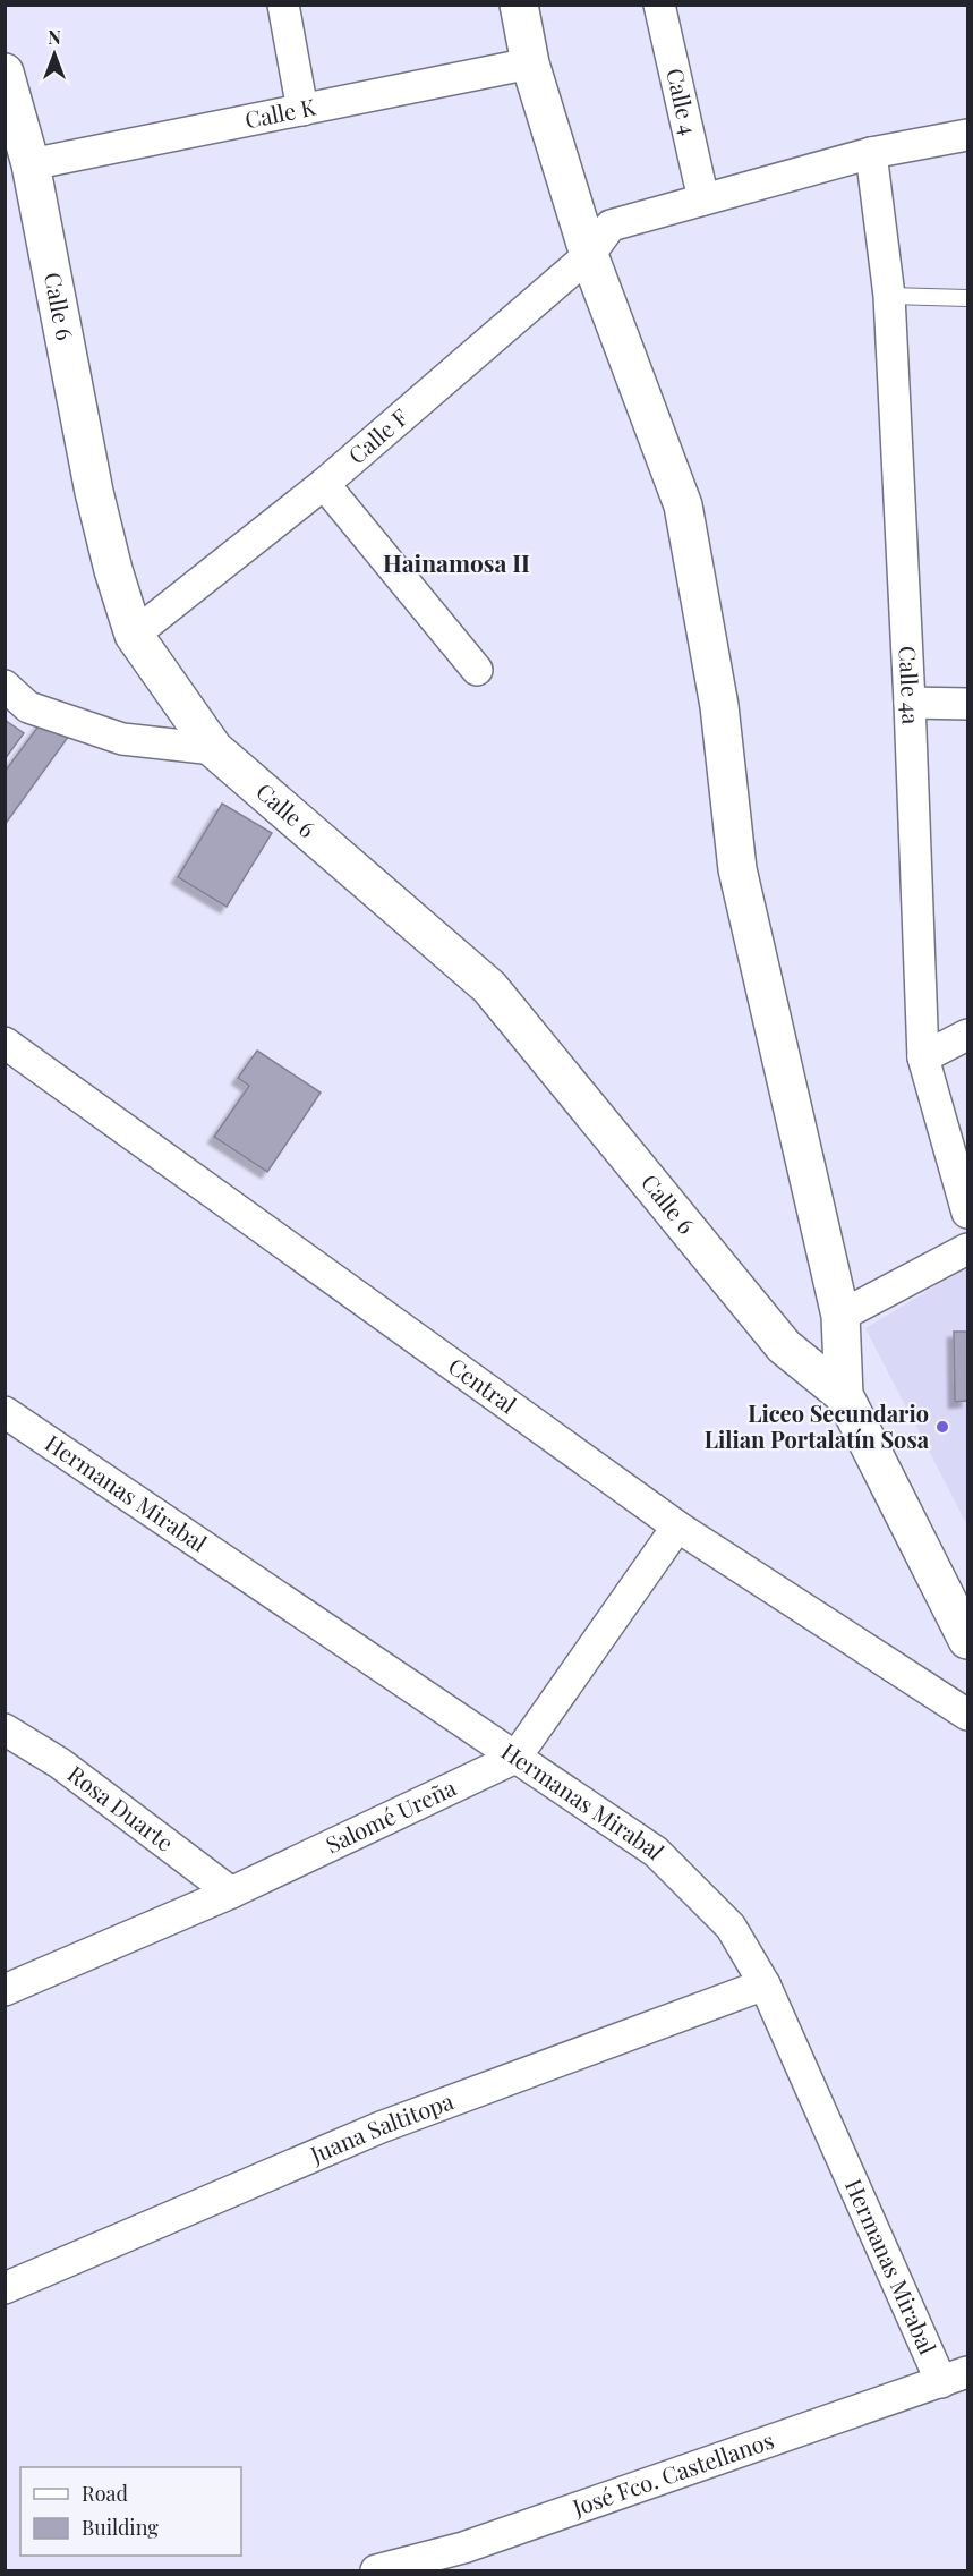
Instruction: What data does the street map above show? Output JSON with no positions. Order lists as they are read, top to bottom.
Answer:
{
  "streets": {
    "street": [
      "Calle 4",
      "Calle K",
      "Calle 6",
      "Calle F",
      "Calle 4a",
      "Central",
      "Hermanas Mirabal",
      "Rosa Duarte",
      "Salomé Ureña",
      "Juana Saltitopa",
      "José Fco. Castellanos"
    ]
  },
  "crossings": [
    ["Calle 4", "Calle F"],
    ["Calle K", "Calle 6"],
    ["Calle 6", "Calle F"],
    ["Central", "Salomé Ureña"],
    ["Hermanas Mirabal", "Salomé Ureña"],
    ["Hermanas Mirabal", "Juana Saltitopa"],
    ["Hermanas Mirabal", "José Fco. Castellanos"],
    ["Rosa Duarte", "Salomé Ureña"]
  ],
  "districts": ["Hainamosa II"],
  "places": ["Liceo Secundario Lilian Portalatín Sosa"],
  "legend": ["Road", "Building"],
  "north": "top"
}
